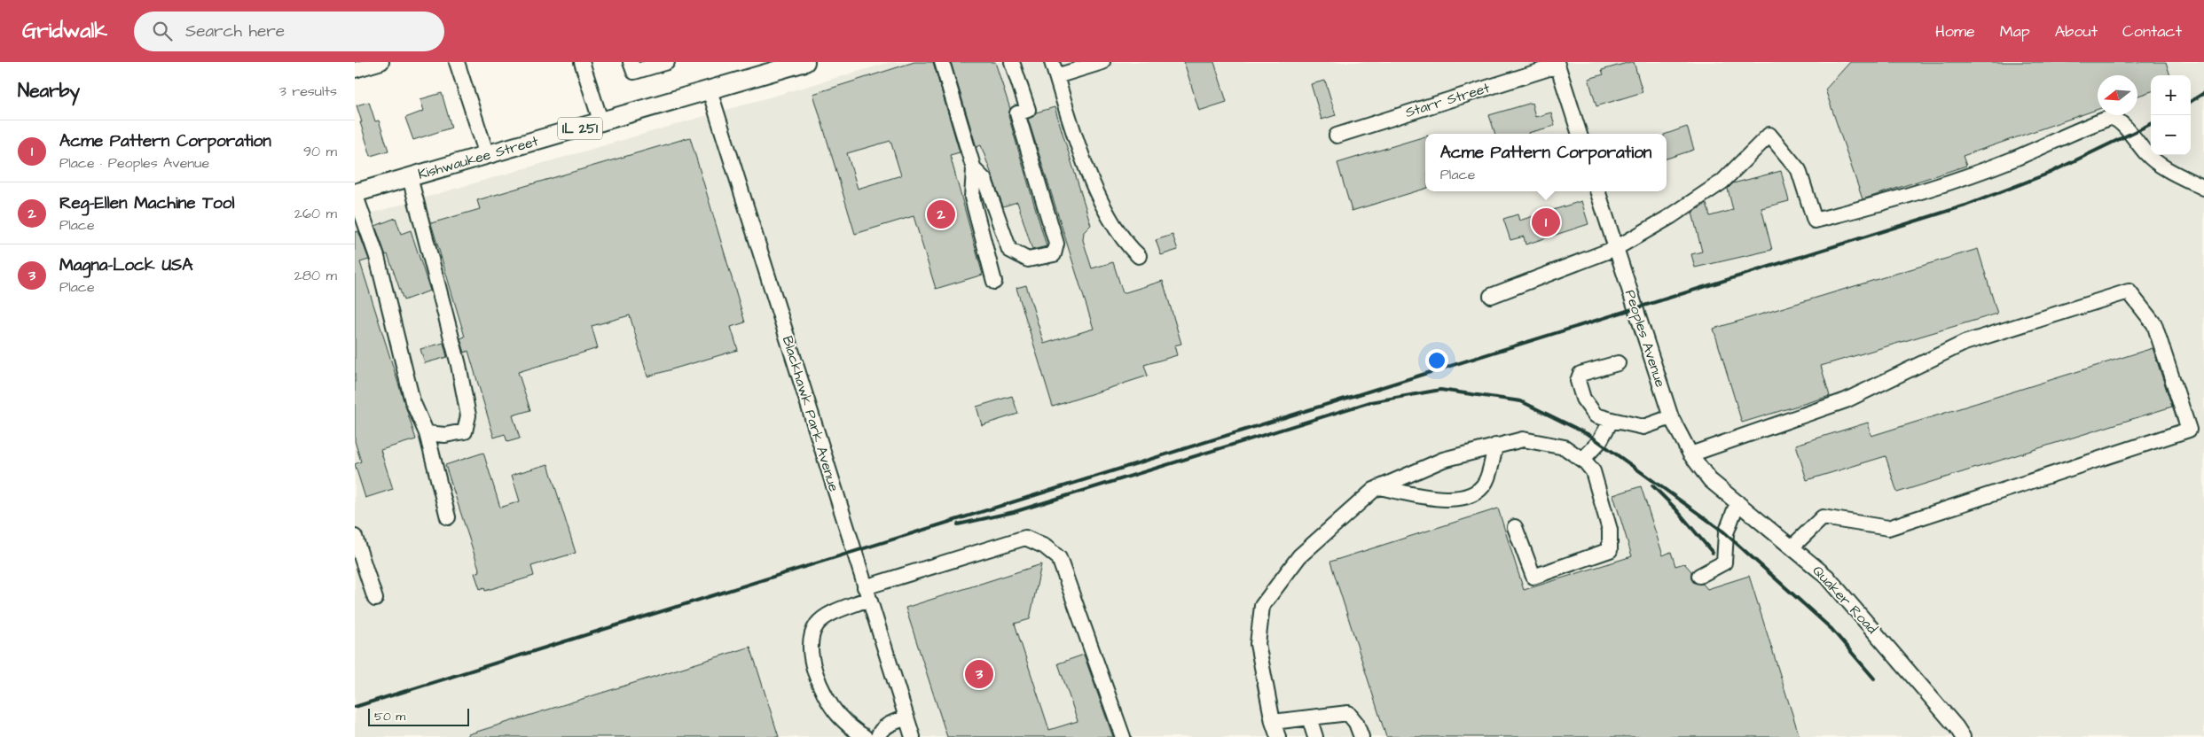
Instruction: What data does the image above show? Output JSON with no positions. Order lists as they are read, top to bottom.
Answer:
{
  "streets": {
    "main road": ["IL 251", "Kishwaukee Street"],
    "street": [
      "Starr Street",
      "Peoples Avenue",
      "Blackhawk Park Avenue",
      "Quaker Road"
    ]
  },
  "crossings": [
    ["Kishwaukee Street", "Blackhawk Park Avenue"],
    ["Peoples Avenue", "Quaker Road"]
  ],
  "scale_bar": "50 m",
  "north": "left",
  "page": {
    "header": "Gridwalk",
    "search": "Search here",
    "nav": [
      "Home",
      "Map",
      "About",
      "Contact"
    ],
    "heading": ["Nearby", "3 results"],
    "map_buttons": ["+", "−"],
    "list": [
      {
        "mark": "1",
        "name": "Acme Pattern Corporation",
        "note": "Place · Peoples Avenue",
        "value": "90 m"
      },
      {
        "mark": "2",
        "name": "Reg-Ellen Machine Tool",
        "note": "Place",
        "value": "260 m"
      },
      {
        "mark": "3",
        "name": "Magna-Lock USA",
        "note": "Place",
        "value": "280 m"
      }
    ],
    "popup": ["Acme Pattern Corporation", "Place"],
    "pins": ["2", "1", "3"],
    "scale": "50 m"
  }
}
